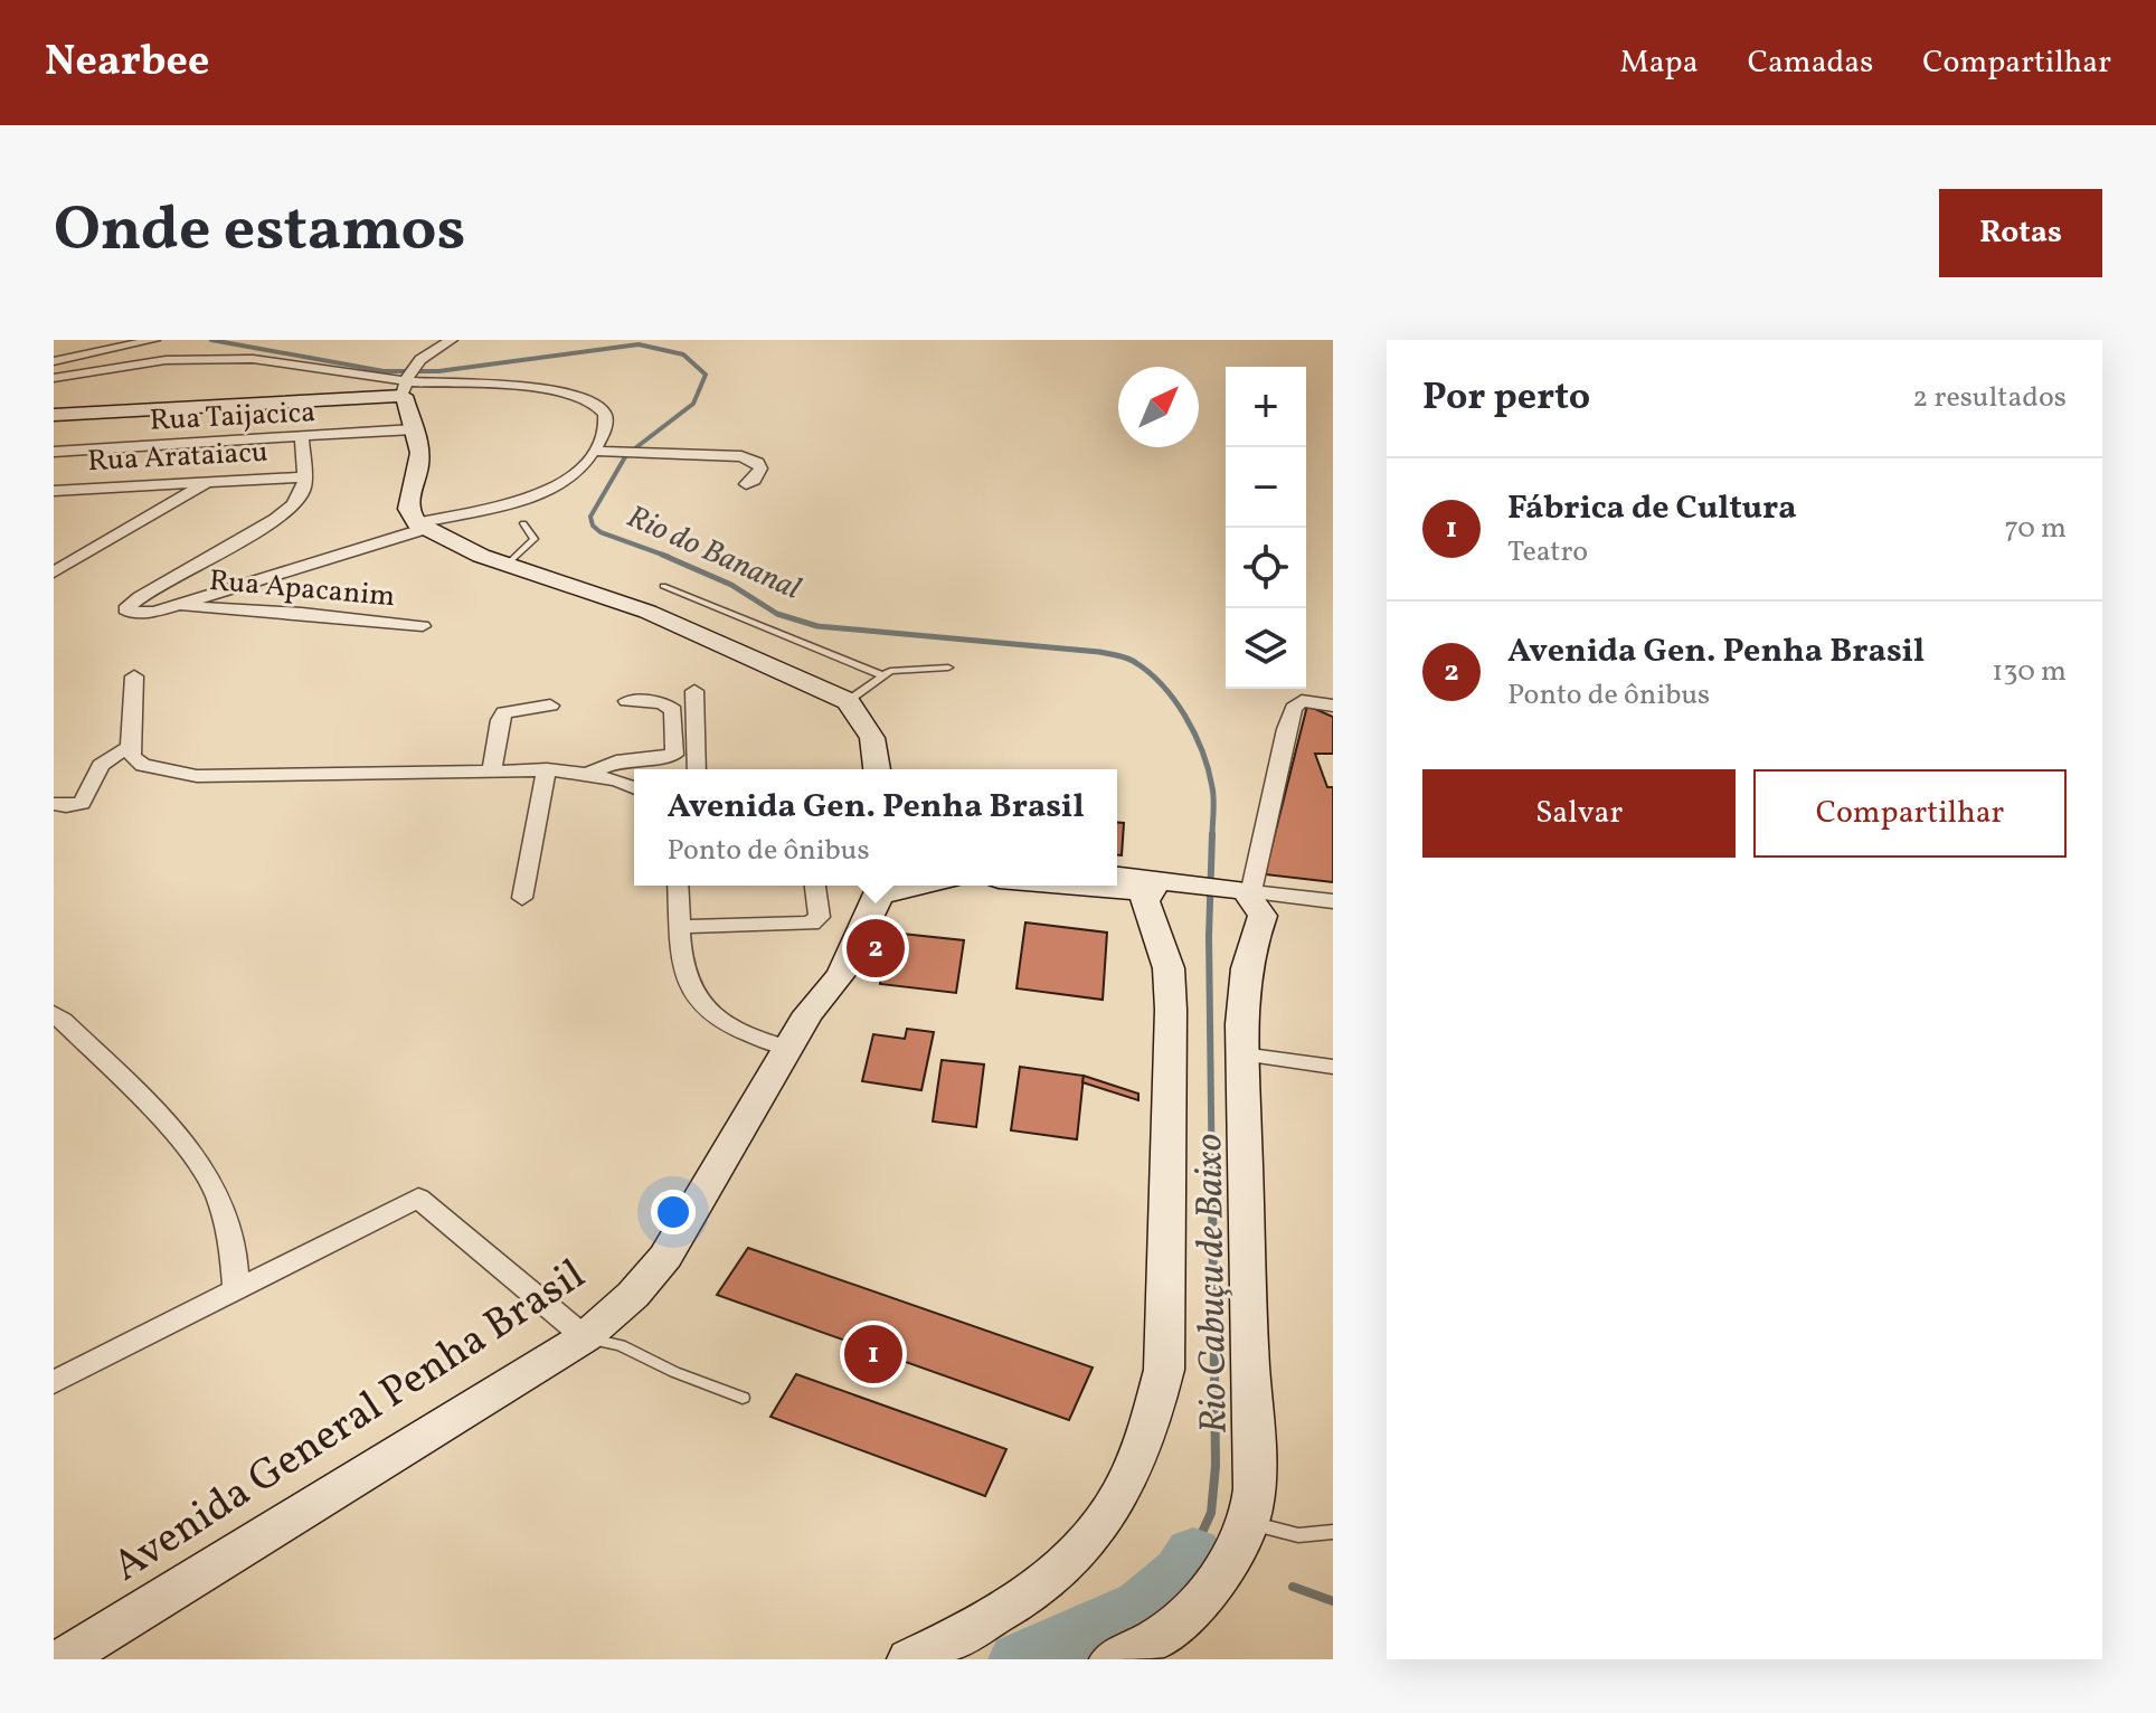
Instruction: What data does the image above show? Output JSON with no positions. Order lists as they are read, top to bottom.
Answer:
{
  "streets": {
    "main road": ["Avenida General Penha Brasil"],
    "street": ["Rua Taijacica", "Rua Arataiacu", "Rua Apacanim"]
  },
  "water": ["Rio do Bananal", "Rio Cabuçu de Baixo"],
  "north": "top right",
  "page": {
    "header": "Nearbee",
    "nav": ["Mapa", "Camadas", "Compartilhar"],
    "title": "Onde estamos",
    "buttons": [
      "Rotas",
      ["Salvar", "Compartilhar"]
    ],
    "heading": ["Por perto", "2 resultados"],
    "map_buttons": ["+", "−"],
    "list": [
      {
        "mark": "1",
        "name": "Fábrica de Cultura",
        "note": "Teatro",
        "value": "70 m"
      },
      {
        "mark": "2",
        "name": "Avenida Gen. Penha Brasil",
        "note": "Ponto de ônibus",
        "value": "130 m"
      }
    ],
    "popup": ["Avenida Gen. Penha Brasil", "Ponto de ônibus"],
    "pins": ["2", "1"]
  }
}
